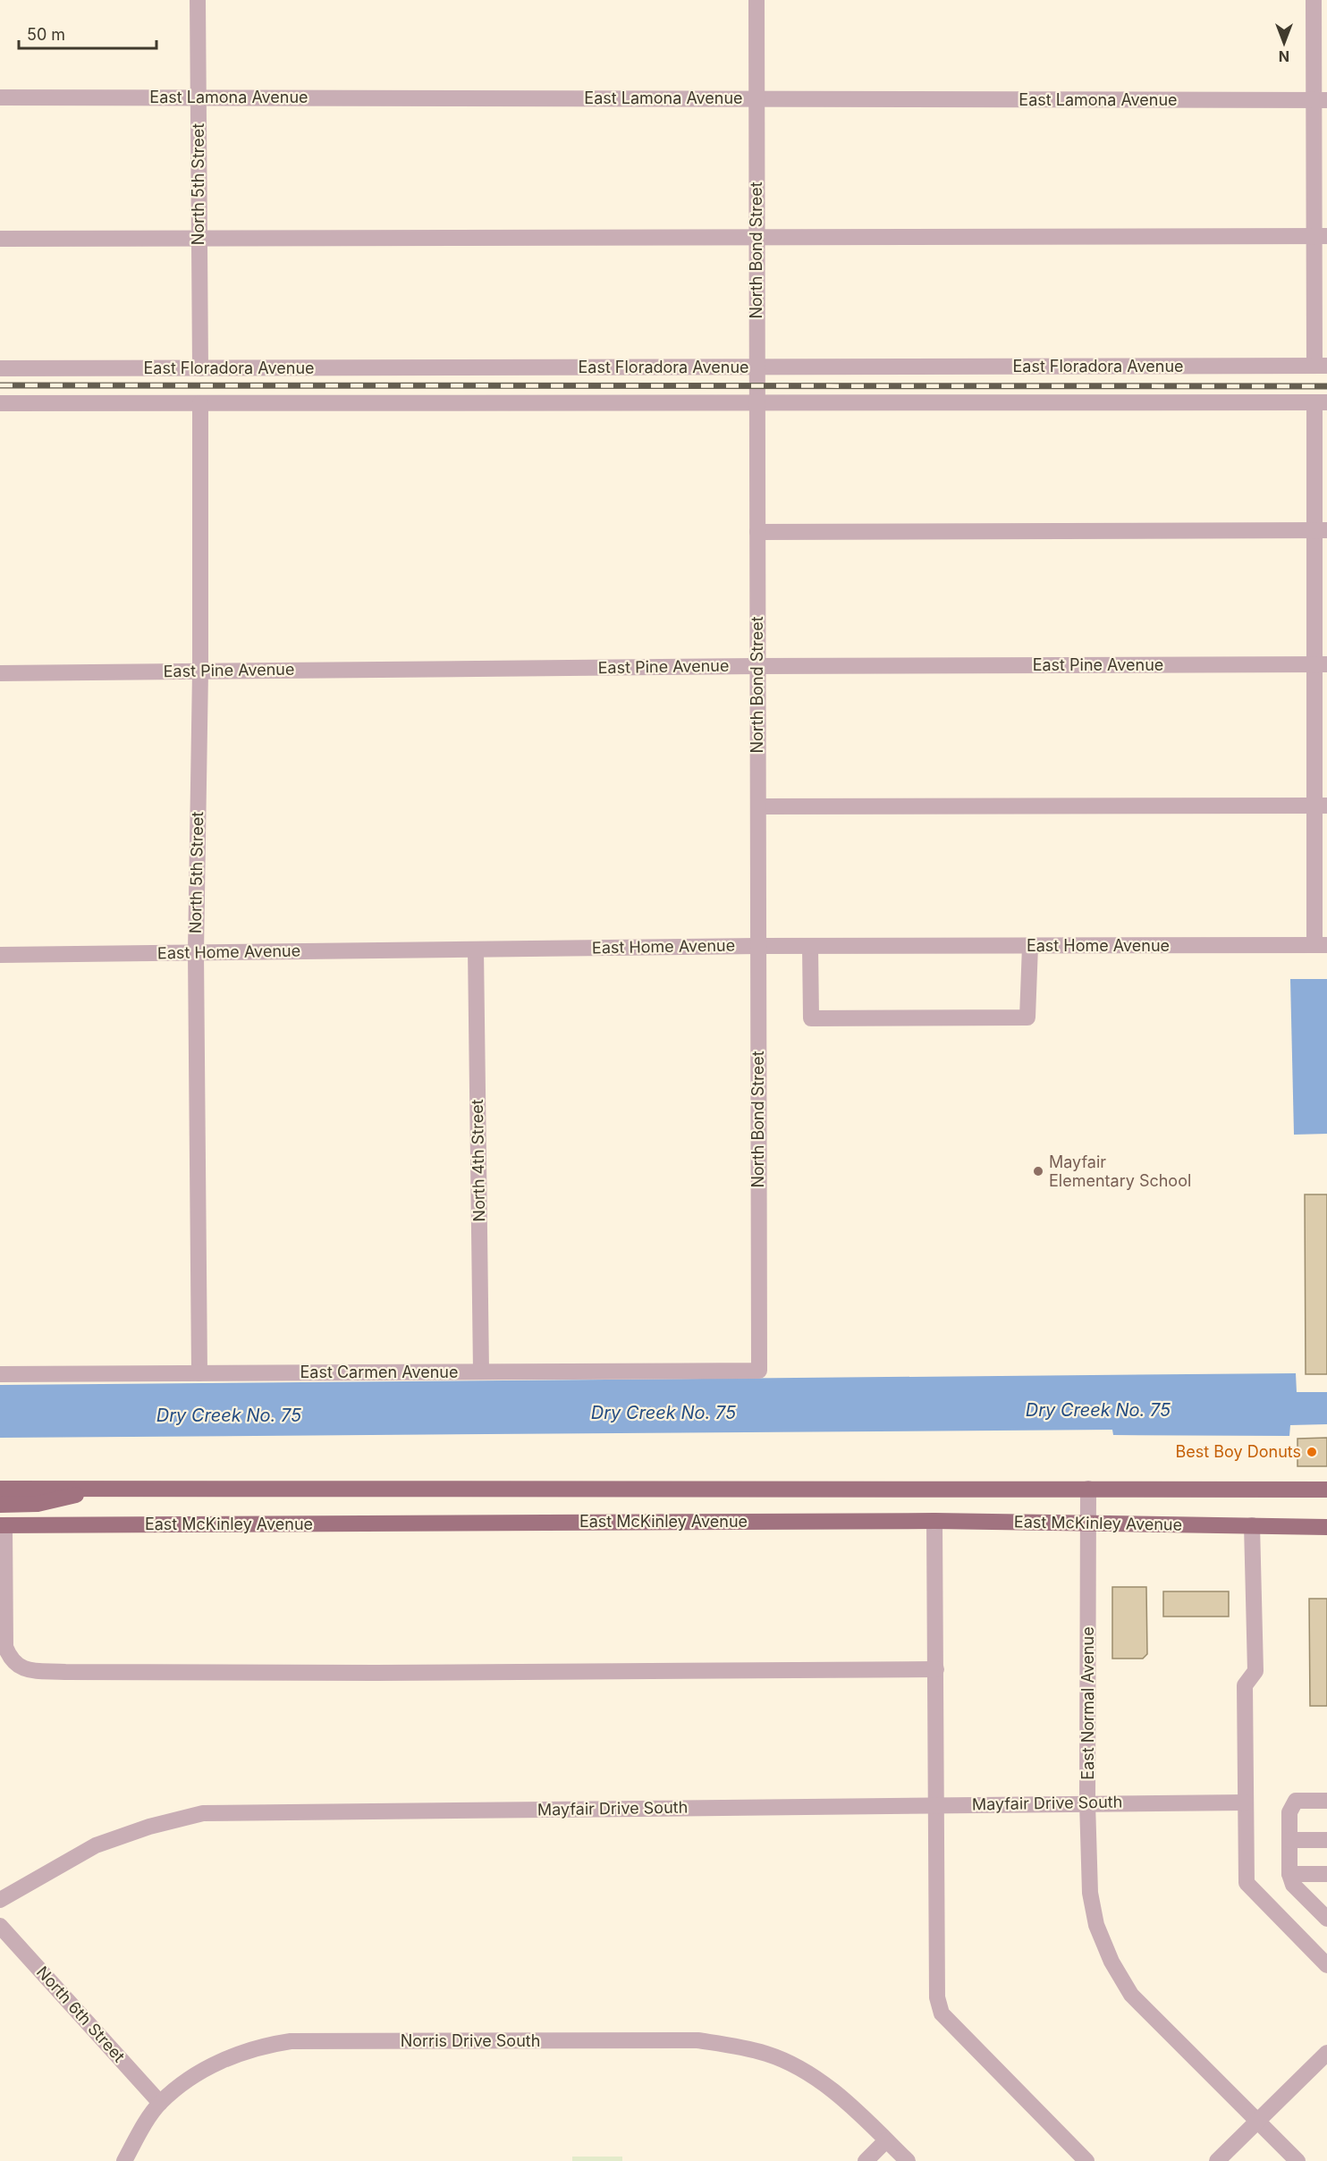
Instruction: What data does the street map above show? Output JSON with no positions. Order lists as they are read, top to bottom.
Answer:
{
  "streets": {
    "main road": ["East McKinley Avenue"],
    "street": [
      "East Lamona Avenue",
      "North 5th Street",
      "North Bond Street",
      "East Floradora Avenue",
      "East Pine Avenue",
      "East Home Avenue",
      "North 4th Street",
      "East Carmen Avenue",
      "East Normal Avenue",
      "Mayfair Drive South",
      "North 6th Street",
      "Norris Drive South"
    ]
  },
  "crossings": [
    ["East Lamona Avenue", "North 5th Street"],
    ["East Lamona Avenue", "North Bond Street"],
    ["North 5th Street", "East Floradora Avenue"],
    ["North 5th Street", "East Pine Avenue"],
    ["North 5th Street", "East Home Avenue"],
    ["North 5th Street", "East Carmen Avenue"],
    ["North Bond Street", "East Floradora Avenue"],
    ["North Bond Street", "East Pine Avenue"],
    ["North Bond Street", "East Home Avenue"],
    ["North Bond Street", "East Carmen Avenue"],
    ["East Home Avenue", "North 4th Street"],
    ["North 4th Street", "East Carmen Avenue"],
    ["East McKinley Avenue", "East Normal Avenue"],
    ["East Normal Avenue", "Mayfair Drive South"],
    ["North 6th Street", "Norris Drive South"]
  ],
  "water": ["Dry Creek No. 75"],
  "places": ["Mayfair Elementary School", "Best Boy Donuts"],
  "scale_bar": "50 m",
  "north": "bottom"
}
